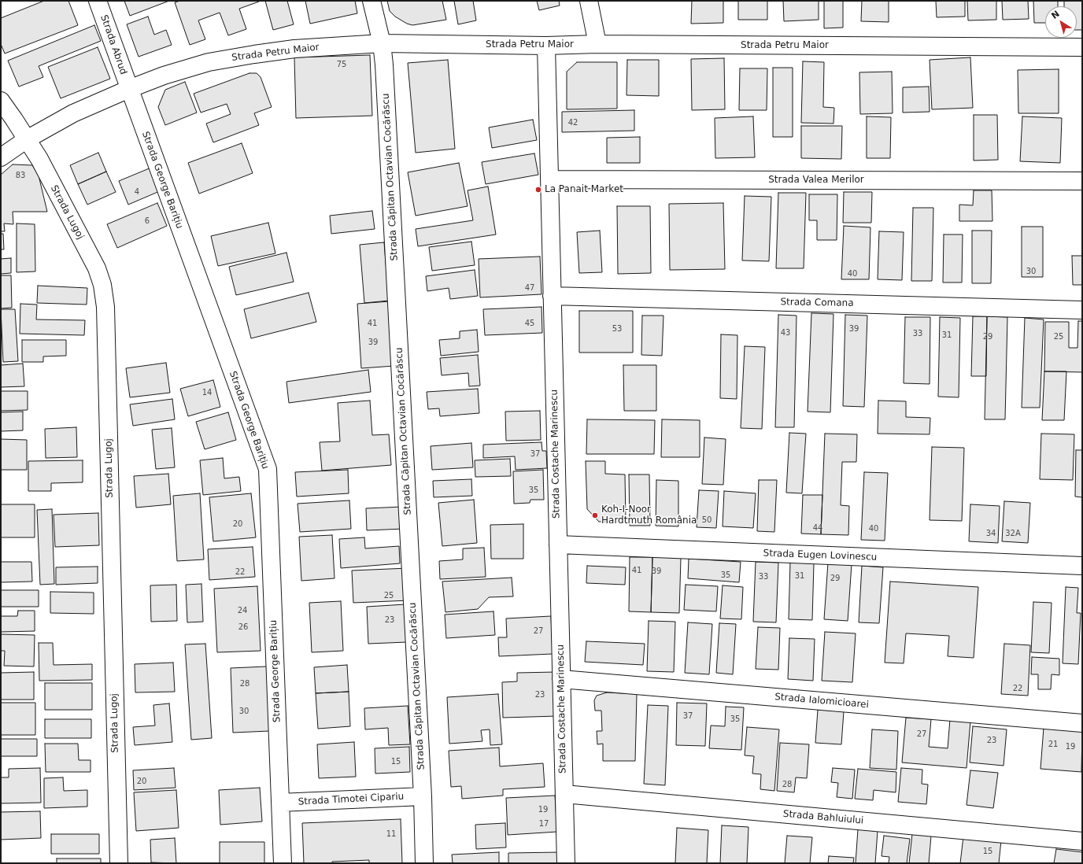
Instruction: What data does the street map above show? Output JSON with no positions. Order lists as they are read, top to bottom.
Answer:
{
  "streets": {
    "street": [
      "Strada Abrud",
      "Strada Petru Maior",
      "Strada Căpitan Octavian Cocărăscu",
      "Strada George Barițiu",
      "Strada Valea Merilor",
      "Strada Lugoj",
      "Strada Comana",
      "Strada Costache Marinescu",
      "Strada Eugen Lovinescu",
      "Strada Ialomicioarei",
      "Strada Timotei Cipariu",
      "Strada Bahluiului"
    ]
  },
  "crossings": [
    ["Strada Abrud", "Strada Petru Maior"],
    ["Strada Abrud", "Strada George Barițiu"],
    ["Strada Petru Maior", "Strada Căpitan Octavian Cocărăscu"],
    ["Strada Petru Maior", "Strada George Barițiu"],
    ["Strada Petru Maior", "Strada Lugoj"],
    ["Strada Petru Maior", "Strada Costache Marinescu"],
    ["Strada Căpitan Octavian Cocărăscu", "Strada Timotei Cipariu"],
    ["Strada George Barițiu", "Strada Timotei Cipariu"],
    ["Strada Valea Merilor", "Strada Costache Marinescu"],
    ["Strada Comana", "Strada Costache Marinescu"],
    ["Strada Costache Marinescu", "Strada Eugen Lovinescu"],
    ["Strada Costache Marinescu", "Strada Ialomicioarei"],
    ["Strada Costache Marinescu", "Strada Bahluiului"]
  ],
  "places": ["La Panait Market", "Koh-I-Noor Hardtmuth România"],
  "house_numbers": [
    "75",
    "42",
    "83",
    "4",
    "6",
    "30",
    "40",
    "47",
    "41",
    "45",
    "53",
    "39",
    "43",
    "33",
    "31",
    "29",
    "25",
    "39",
    "14",
    "37",
    "35",
    "50",
    "20",
    "44",
    "40",
    "34",
    "32A",
    "41",
    "39",
    "22",
    "35",
    "31",
    "33",
    "29",
    "25",
    "24",
    "23",
    "26",
    "27",
    "28",
    "22",
    "23",
    "30",
    "37",
    "35",
    "27",
    "23",
    "21",
    "19",
    "15",
    "20",
    "28",
    "19",
    "17",
    "11",
    "15"
  ],
  "north": "top left"
}
